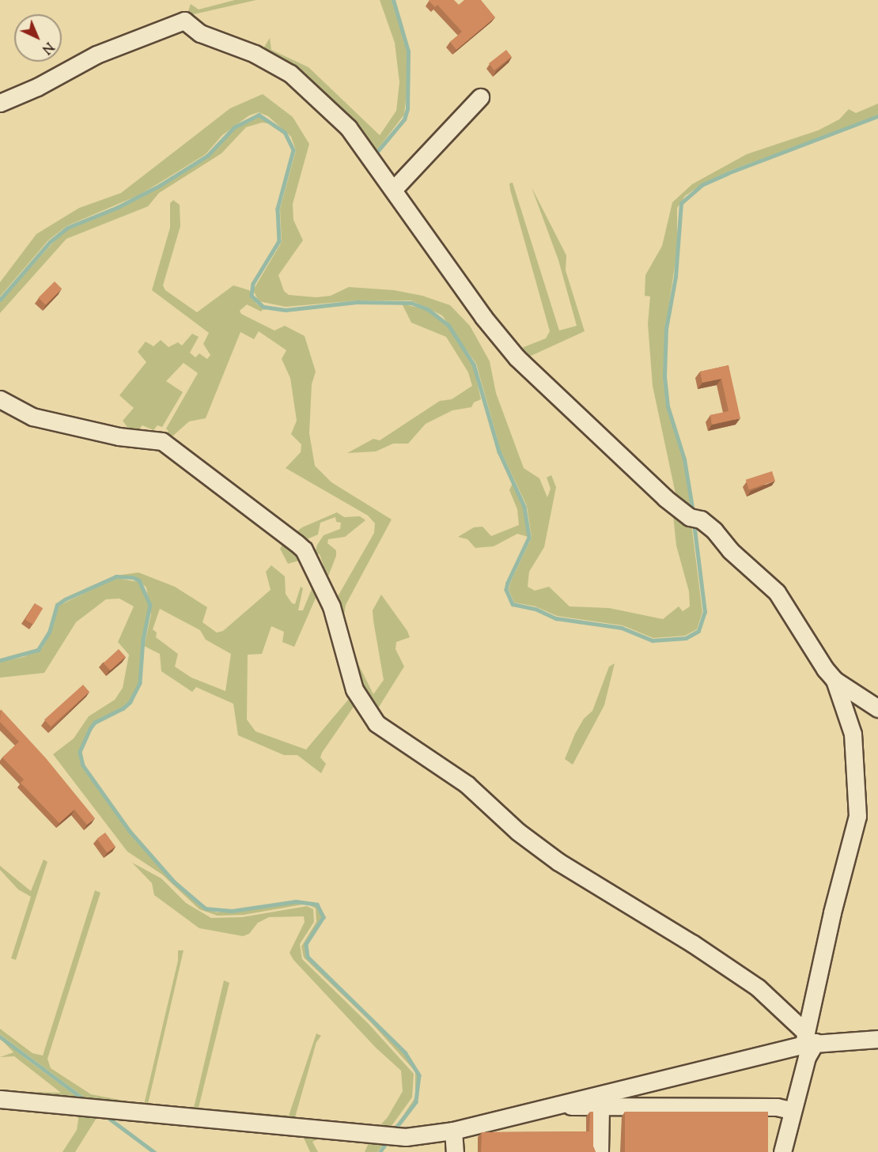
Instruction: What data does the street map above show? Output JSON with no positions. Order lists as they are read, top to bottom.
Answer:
{
  "north": "bottom right"
}
